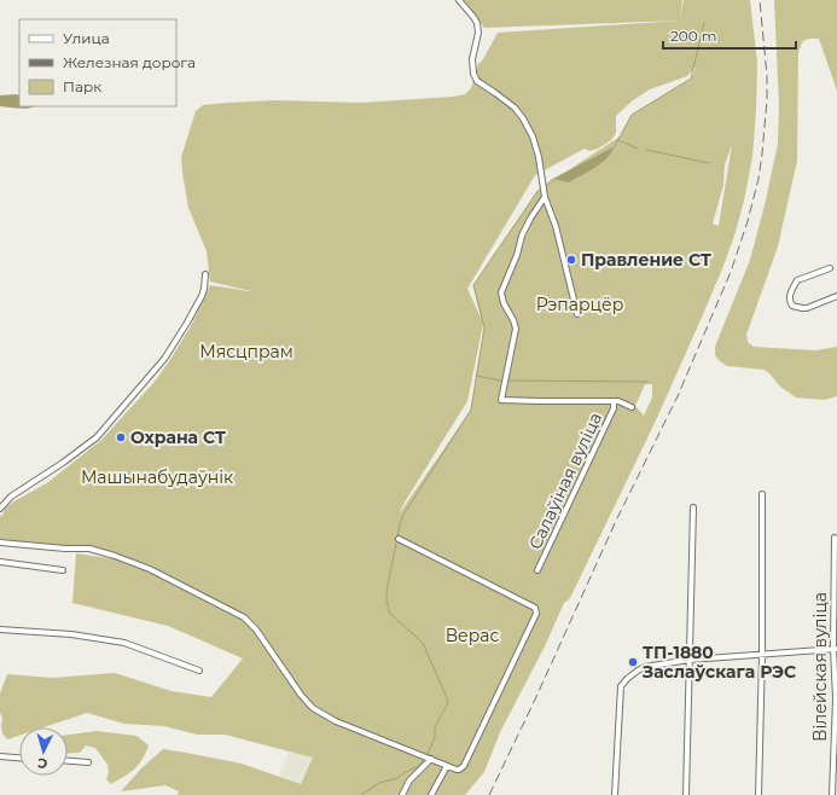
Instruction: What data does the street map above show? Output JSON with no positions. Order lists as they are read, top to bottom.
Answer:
{
  "streets": {
    "street": ["Салаўіная вуліца", "Вілейская вуліца"]
  },
  "parks": [
    "Рэпарцёр",
    "Мясцпрам",
    "Машынабудаўнік",
    "Верас"
  ],
  "places": ["Правление СТ", "Охрана СТ", "ТП-1880 Заслаўскага РЭС"],
  "legend": ["Улица", "Железная дорога", "Парк"],
  "scale_bar": "200 m",
  "north": "bottom"
}
